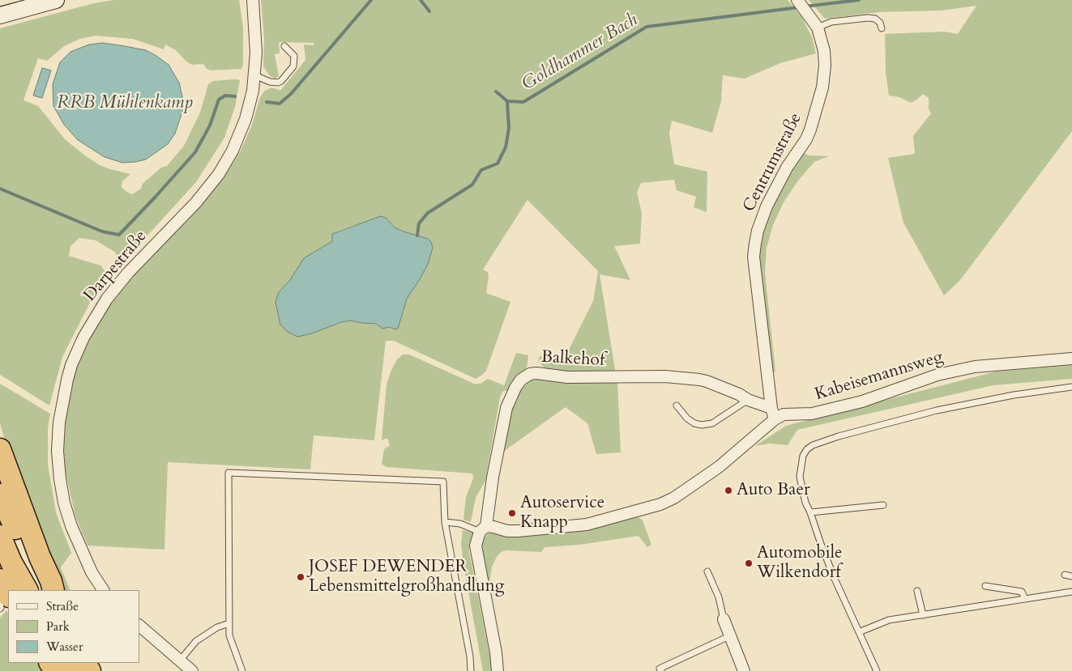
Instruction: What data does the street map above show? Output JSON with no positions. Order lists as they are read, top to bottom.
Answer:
{
  "streets": {
    "street": [
      "Centrumstraße",
      "Darpestraße",
      "Balkehof",
      "Kabeisemannsweg"
    ]
  },
  "crossings": [
    ["Centrumstraße", "Balkehof"],
    ["Centrumstraße", "Kabeisemannsweg"],
    ["Balkehof", "Kabeisemannsweg"]
  ],
  "water": ["Goldhammer Bach", "RRB Mühlenkamp"],
  "places": [
    "Auto Baer",
    "Autoservice Knapp",
    "Automobile Wilkendorf",
    "JOSEF DEWENDER Lebensmittelgroßhandlung"
  ],
  "legend": ["Straße", "Park", "Wasser"]
}
